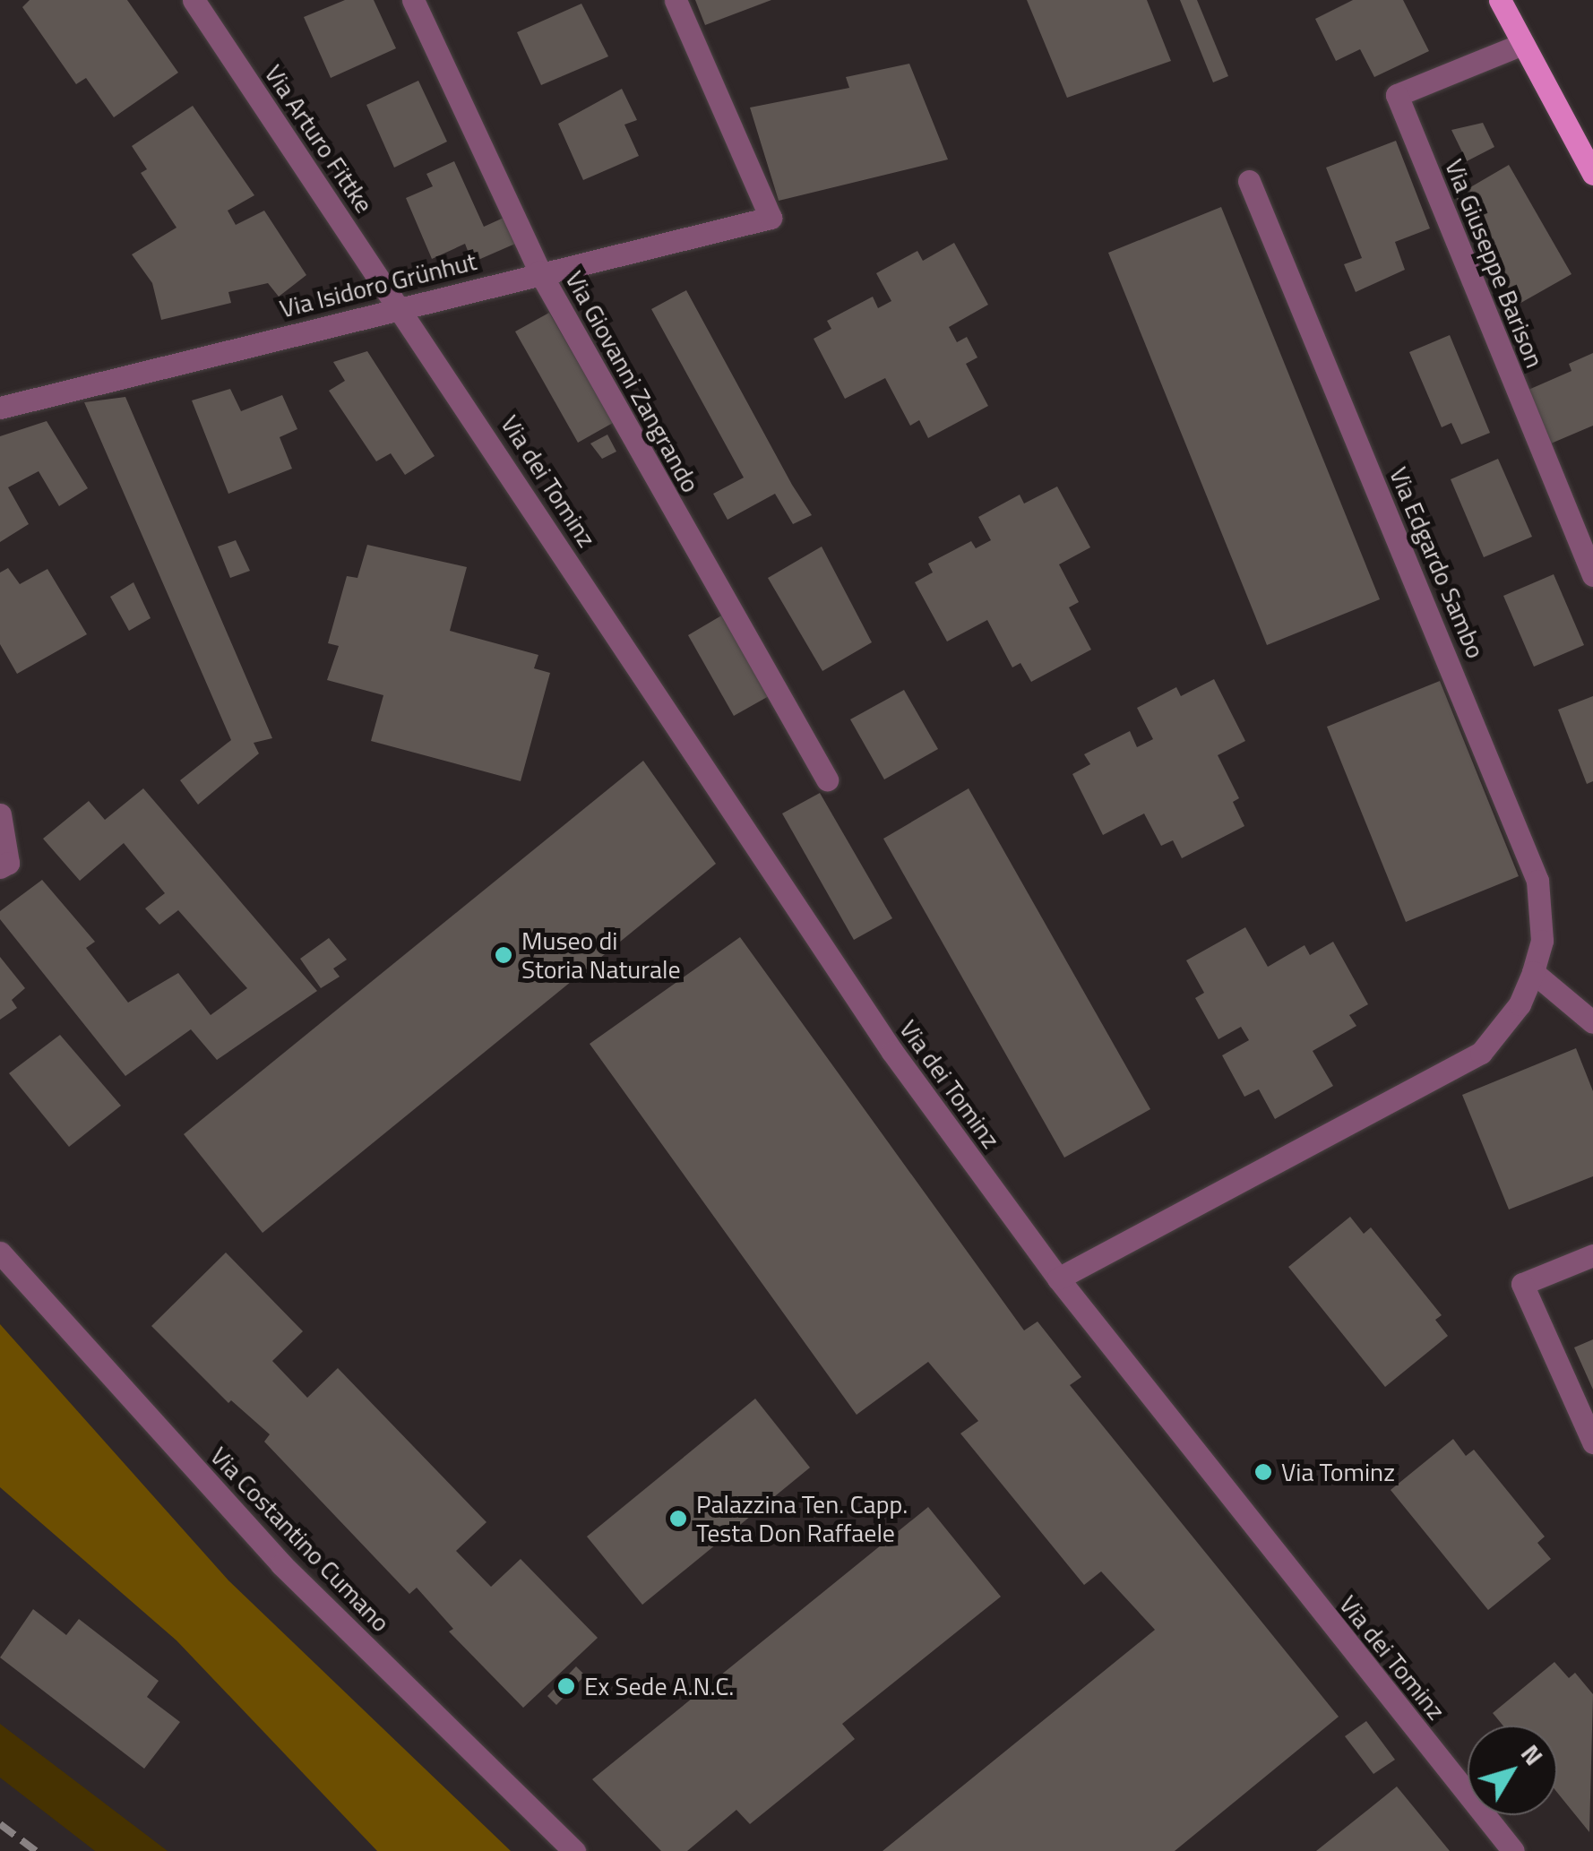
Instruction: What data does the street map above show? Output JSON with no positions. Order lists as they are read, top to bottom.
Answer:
{
  "streets": {
    "street": [
      "Via Arturo Fittke",
      "Via Giuseppe Barison",
      "Via Isidoro Grünhut",
      "Via Giovanni Zangrando",
      "Via dei Tominz",
      "Via Edgardo Sambo",
      "Via Costantino Cumano"
    ]
  },
  "crossings": [
    ["Via Arturo Fittke", "Via Isidoro Grünhut"],
    ["Via Arturo Fittke", "Via dei Tominz"],
    ["Via Isidoro Grünhut", "Via Giovanni Zangrando"],
    ["Via Isidoro Grünhut", "Via dei Tominz"],
    ["Via dei Tominz", "Via Edgardo Sambo"]
  ],
  "places": [
    "Museo di Storia Naturale",
    "Via Tominz",
    "Palazzina Ten. Capp. Testa Don Raffaele",
    "Ex Sede A.N.C."
  ],
  "north": "top right"
}
